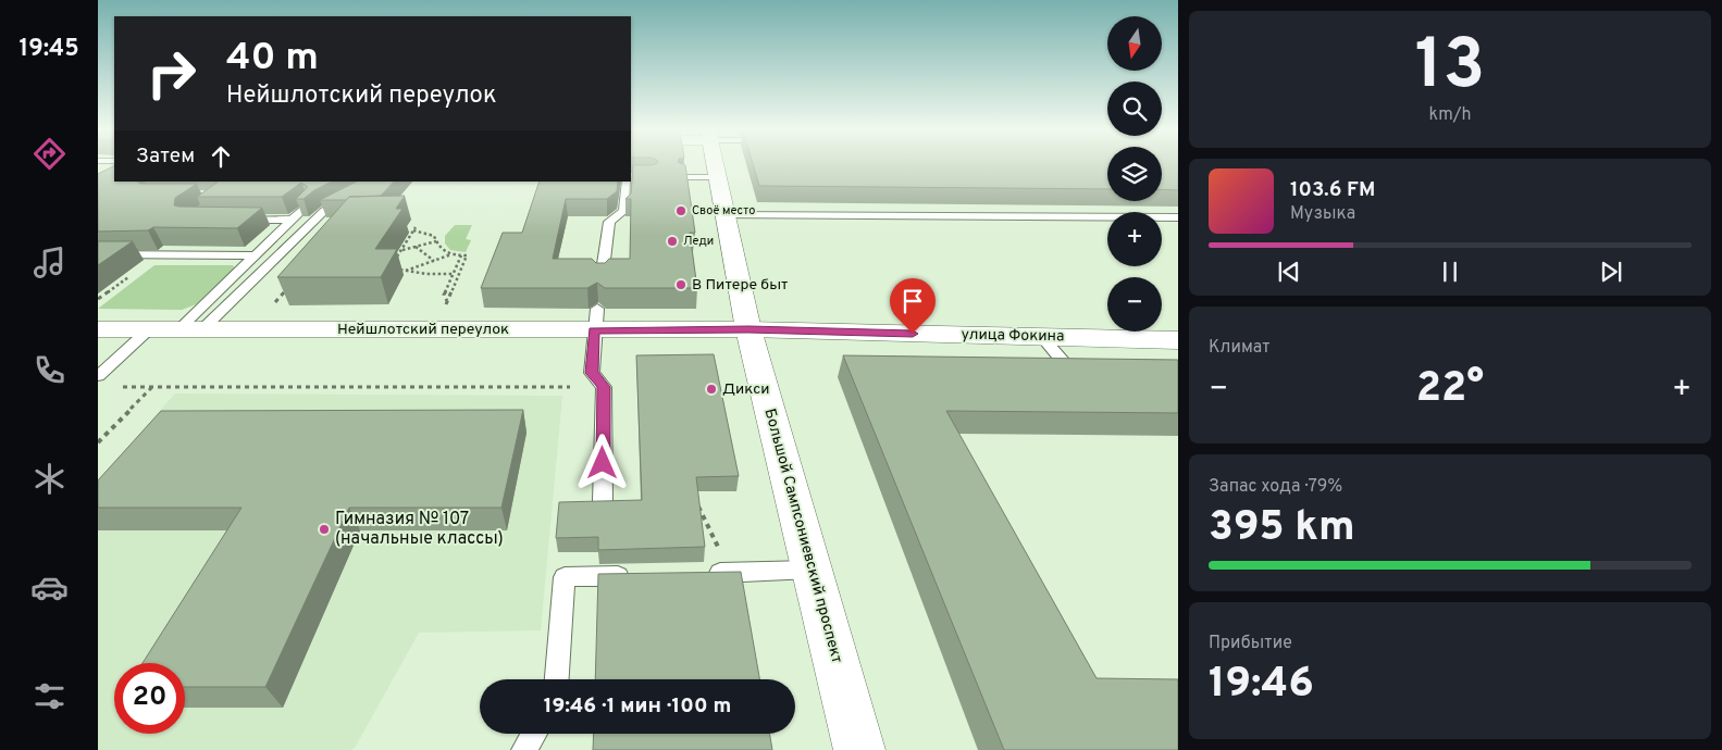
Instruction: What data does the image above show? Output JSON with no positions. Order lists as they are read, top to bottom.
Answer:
{
  "streets": {
    "street": ["Нейшлотский переулок", "улица Фокина", "Большой Сампсониевский проспект"]
  },
  "crossings": [
    ["Нейшлотский переулок", "улица Фокина"],
    ["Нейшлотский переулок", "Большой Сампсониевский проспект"],
    ["улица Фокина", "Большой Сампсониевский проспект"]
  ],
  "places": [
    "Своё место",
    "Леди",
    "В Питере быт",
    "Дикси",
    "Гимназия № 107 (начальные классы)"
  ],
  "north": "bottom",
  "page": {
    "tabs": "19:45",
    "tile": [
      ["13", "km/h"],
      "Климат",
      ["Запас хода · 79%", "395 km"],
      ["Прибытие", "19:46"]
    ],
    "map_buttons": ["+", "−"],
    "turn": ["40 m", "Нейшлотский переулок"],
    "then": "Затем",
    "song": ["103.6 FM", "Музыка"],
    "heat": ["−", "22°", "+"],
    "limit": "20",
    "trip": "19:46 · 1 мин · 100 m"
  }
}
